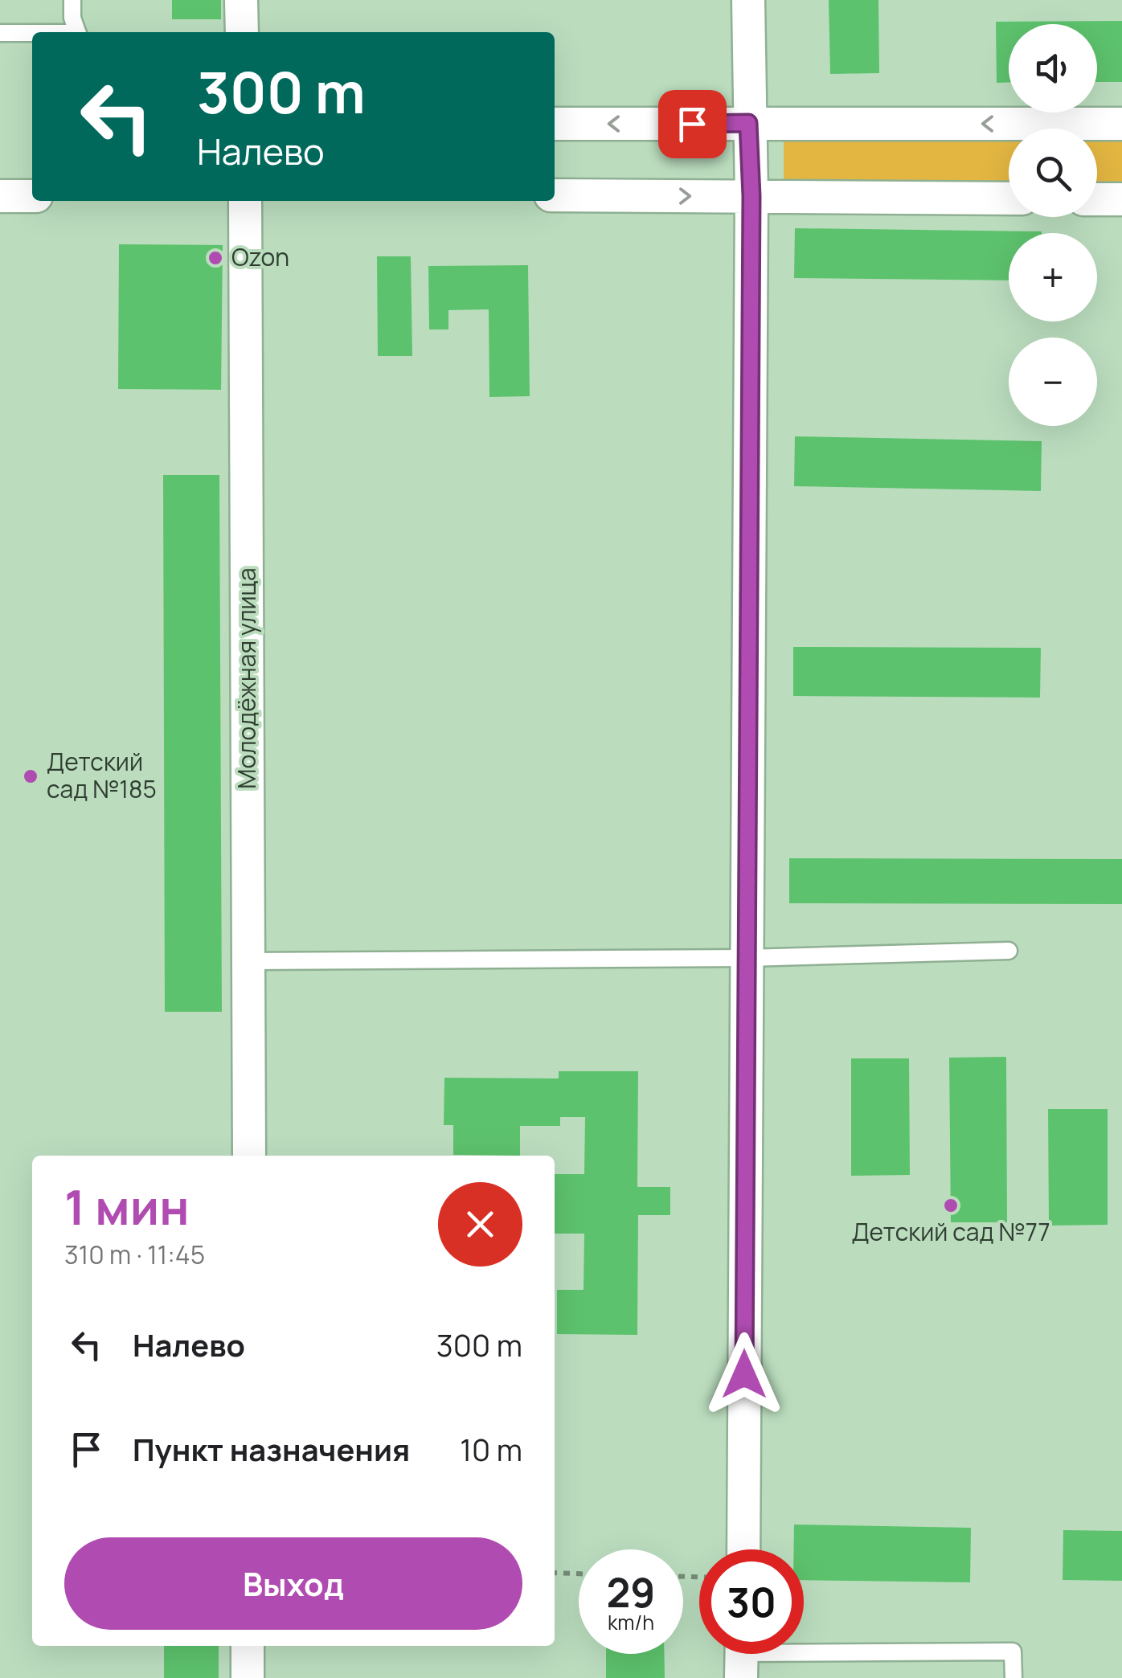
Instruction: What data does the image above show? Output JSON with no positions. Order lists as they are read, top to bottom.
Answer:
{
  "streets": {
    "street": ["Молодёжная улица"]
  },
  "places": ["Ozon", "Детский сад №185", "Детский сад №77"],
  "page": {
    "map_buttons": ["+", "−"],
    "turn": ["300 m", "Налево"],
    "heading": ["1 мин", "310 m · 11:45"],
    "list": [
      {
        "name": "Налево",
        "value": "300 m"
      },
      {
        "name": "Пункт назначения",
        "value": "10 m"
      }
    ],
    "buttons": "Выход",
    "speed": "29 km/h",
    "limit": "30"
  }
}
